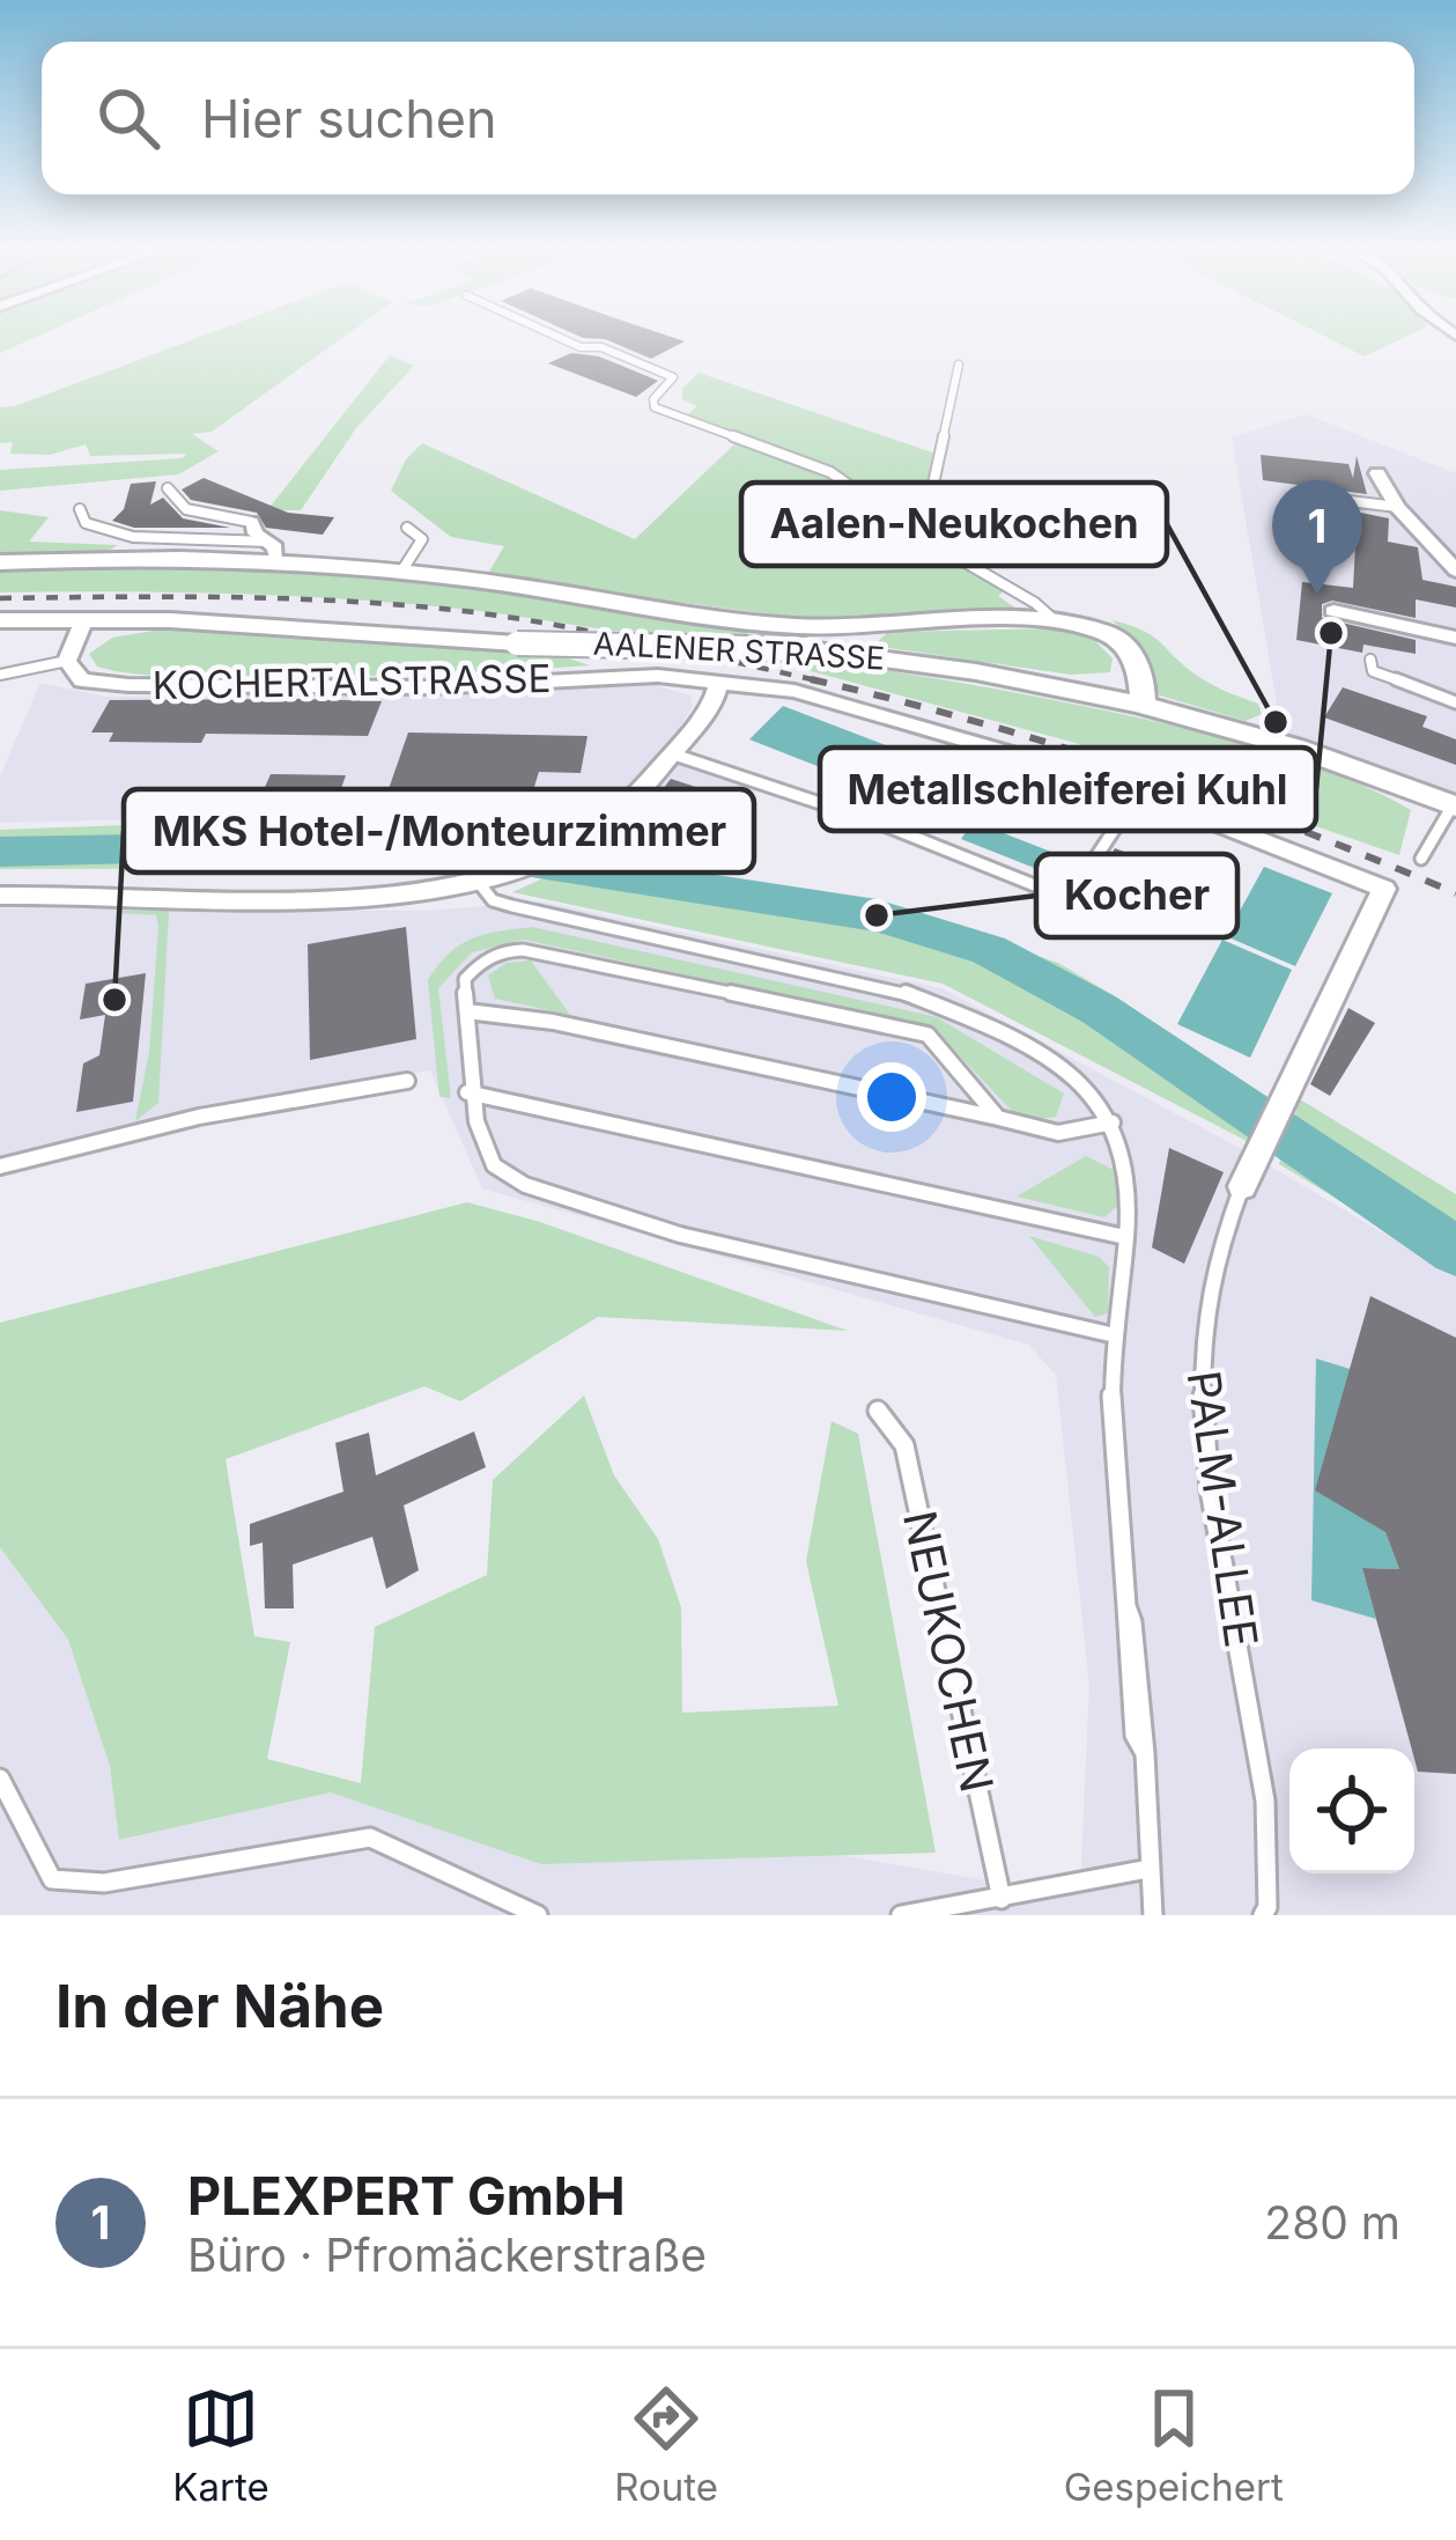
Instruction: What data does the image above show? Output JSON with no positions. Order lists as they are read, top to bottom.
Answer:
{
  "streets": {
    "street": ["AALENER STRASSE", "KOCHERTALSTRASSE", "PALM-ALLEE"],
    "lane": ["NEUKOCHEN"]
  },
  "crossings": [
    ["KOCHERTALSTRASSE", "PALM-ALLEE"]
  ],
  "places": [
    "Metallschleiferei Kuhl",
    "Aalen-Neukochen",
    "Kocher",
    "MKS Hotel-/Monteurzimmer"
  ],
  "page": {
    "search": "Hier suchen",
    "pins": "1",
    "heading": "In der Nähe",
    "list": [
      {
        "mark": "1",
        "name": "PLEXPERT GmbH",
        "note": "Büro · Pfromäckerstraße",
        "value": "280 m"
      }
    ],
    "nav": ["Karte", "Route", "Gespeichert"]
  }
}
